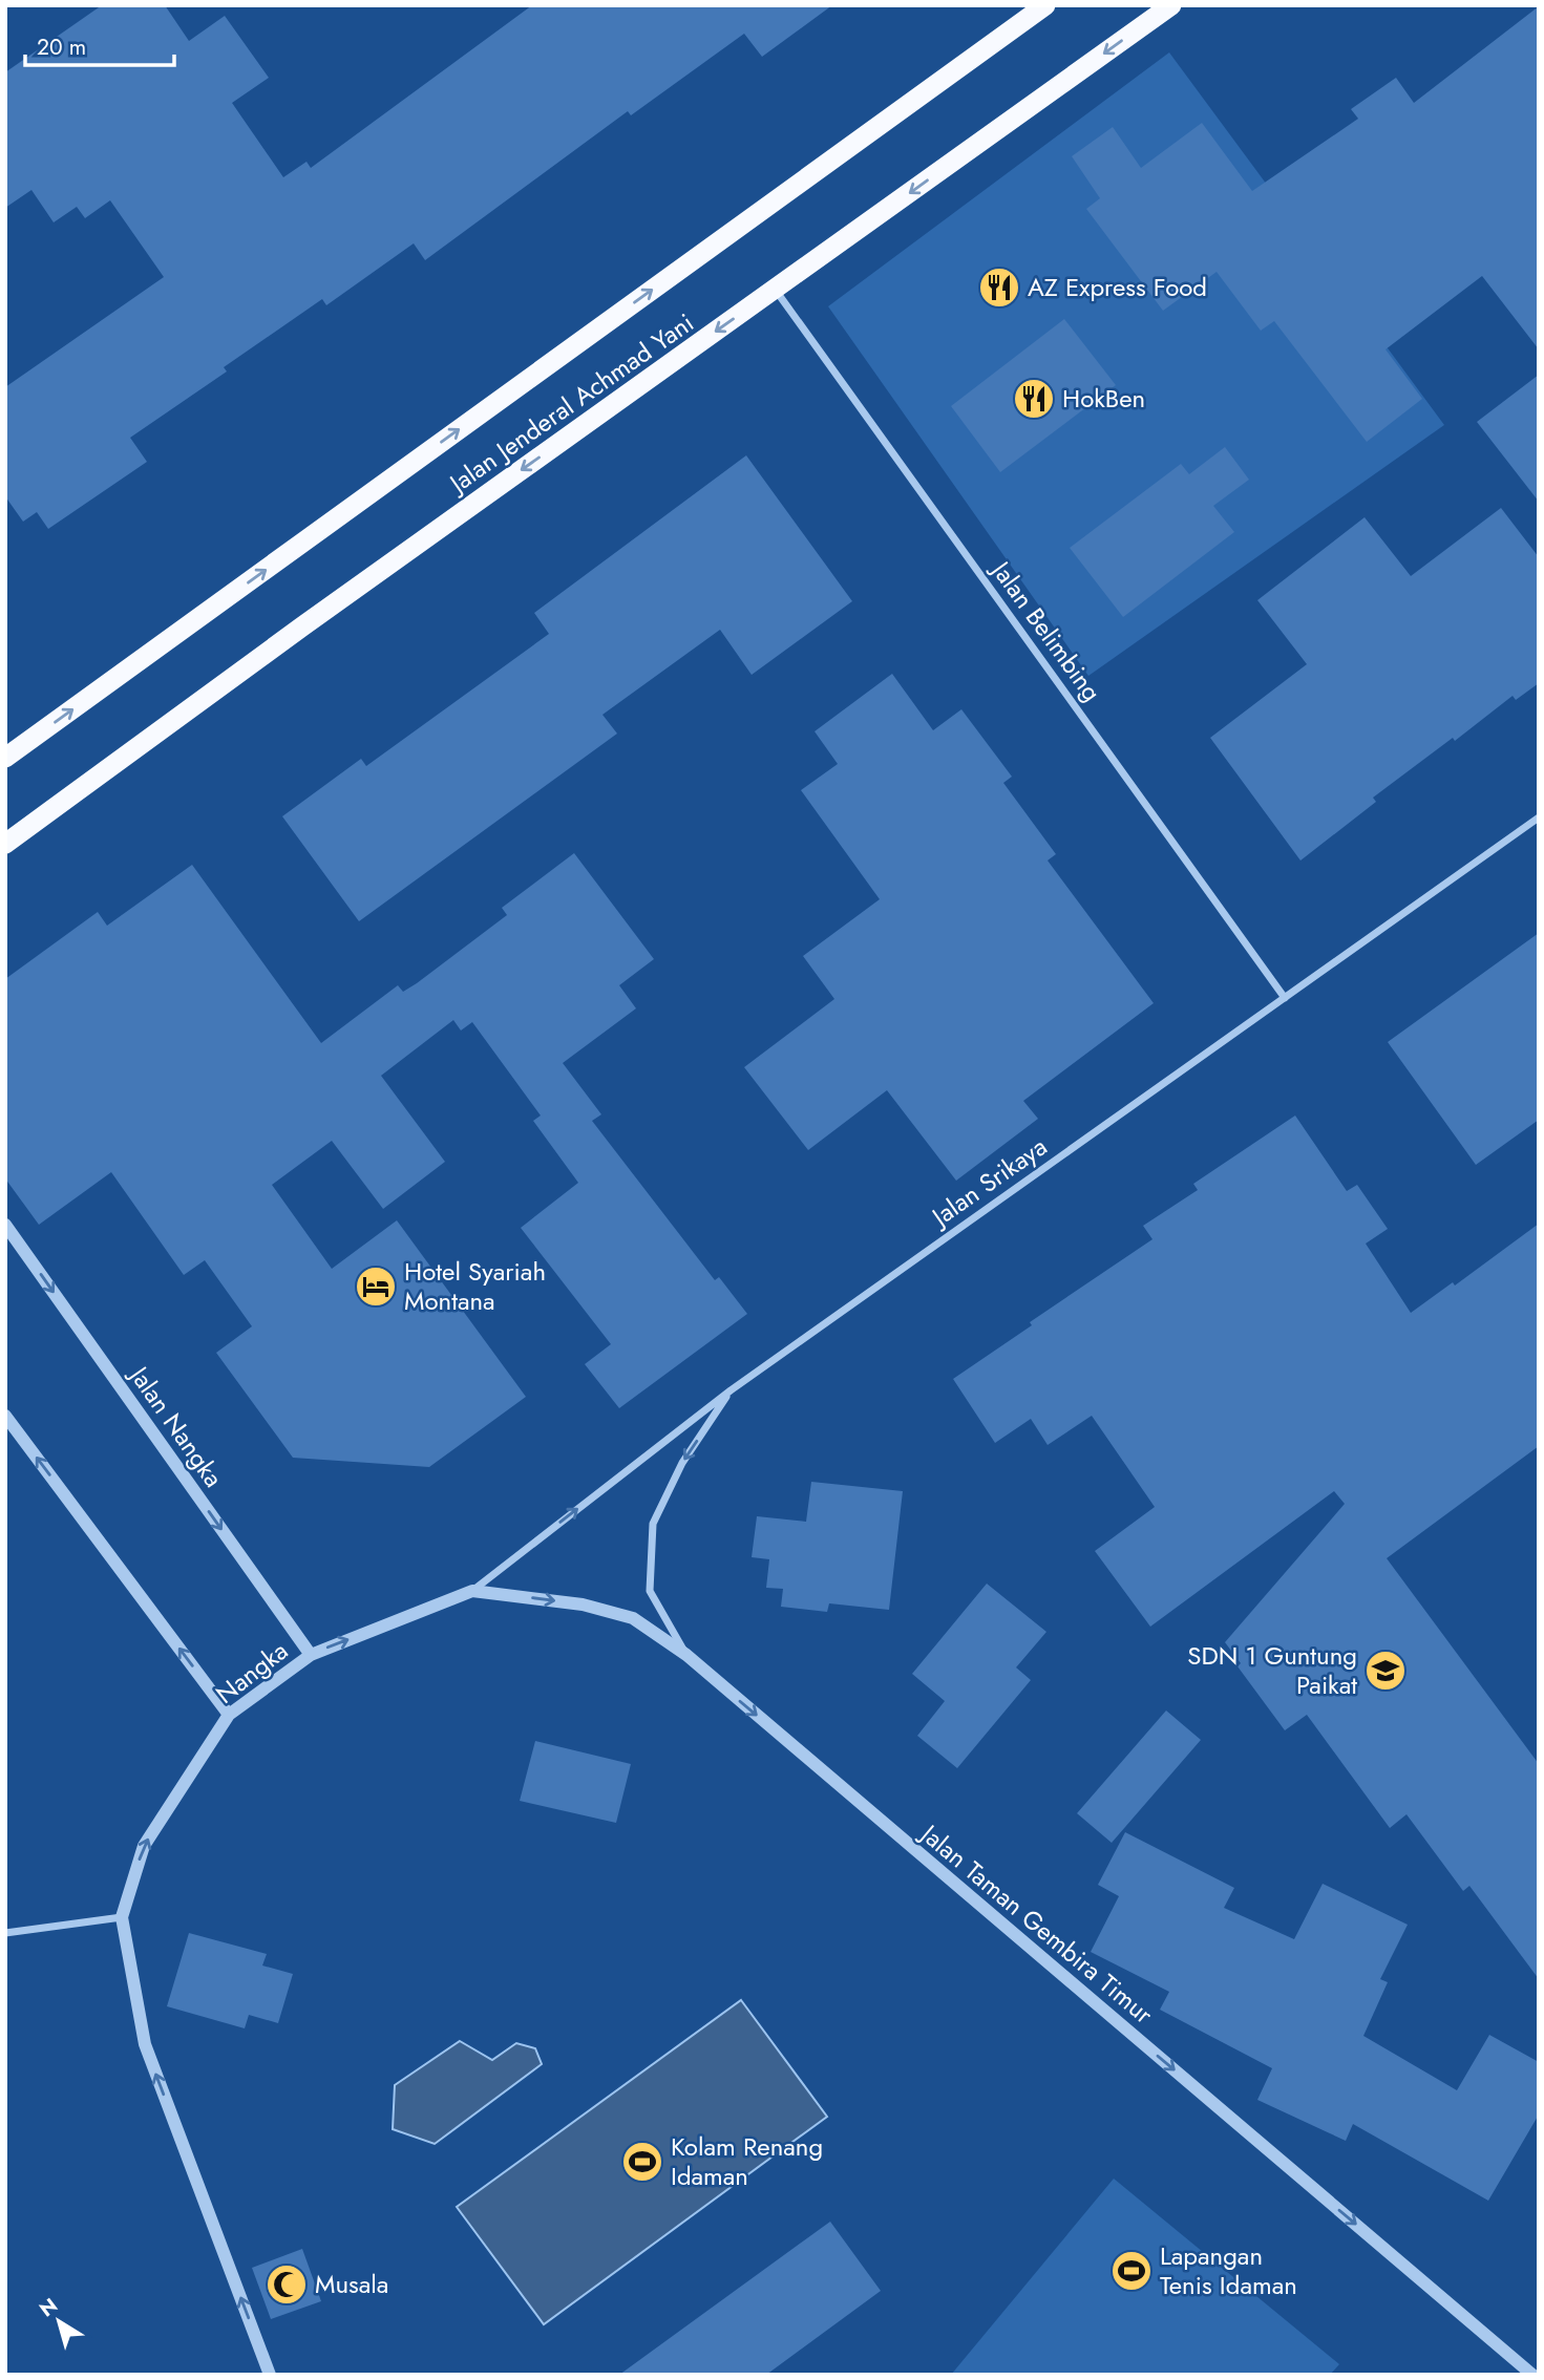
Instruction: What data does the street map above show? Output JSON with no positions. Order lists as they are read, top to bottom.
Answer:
{
  "streets": {
    "highway": ["Jalan Jenderal Achmad Yani"],
    "street": [
      "Jalan Belimbing",
      "Jalan Srikaya",
      "Jalan Nangka",
      "Nangka",
      "Jalan Taman Gembira Timur"
    ]
  },
  "crossings": [
    ["Jalan Jenderal Achmad Yani", "Jalan Belimbing"],
    ["Jalan Belimbing", "Jalan Srikaya"],
    ["Jalan Srikaya", "Nangka"],
    ["Jalan Srikaya", "Jalan Taman Gembira Timur"],
    ["Jalan Nangka", "Nangka"],
    ["Nangka", "Jalan Taman Gembira Timur"]
  ],
  "one_way": ["Nangka", "Jalan Taman Gembira Timur"],
  "places": {
    "restaurant": ["AZ Express Food", "HokBen"],
    "hotel": ["Hotel Syariah Montana"],
    "school or university": ["SDN 1 Guntung Paikat"],
    "sports": ["Kolam Renang Idaman", "Lapangan Tenis Idaman"],
    "mosque": ["Musala"]
  },
  "scale_bar": "20 m",
  "north": "top left"
}
